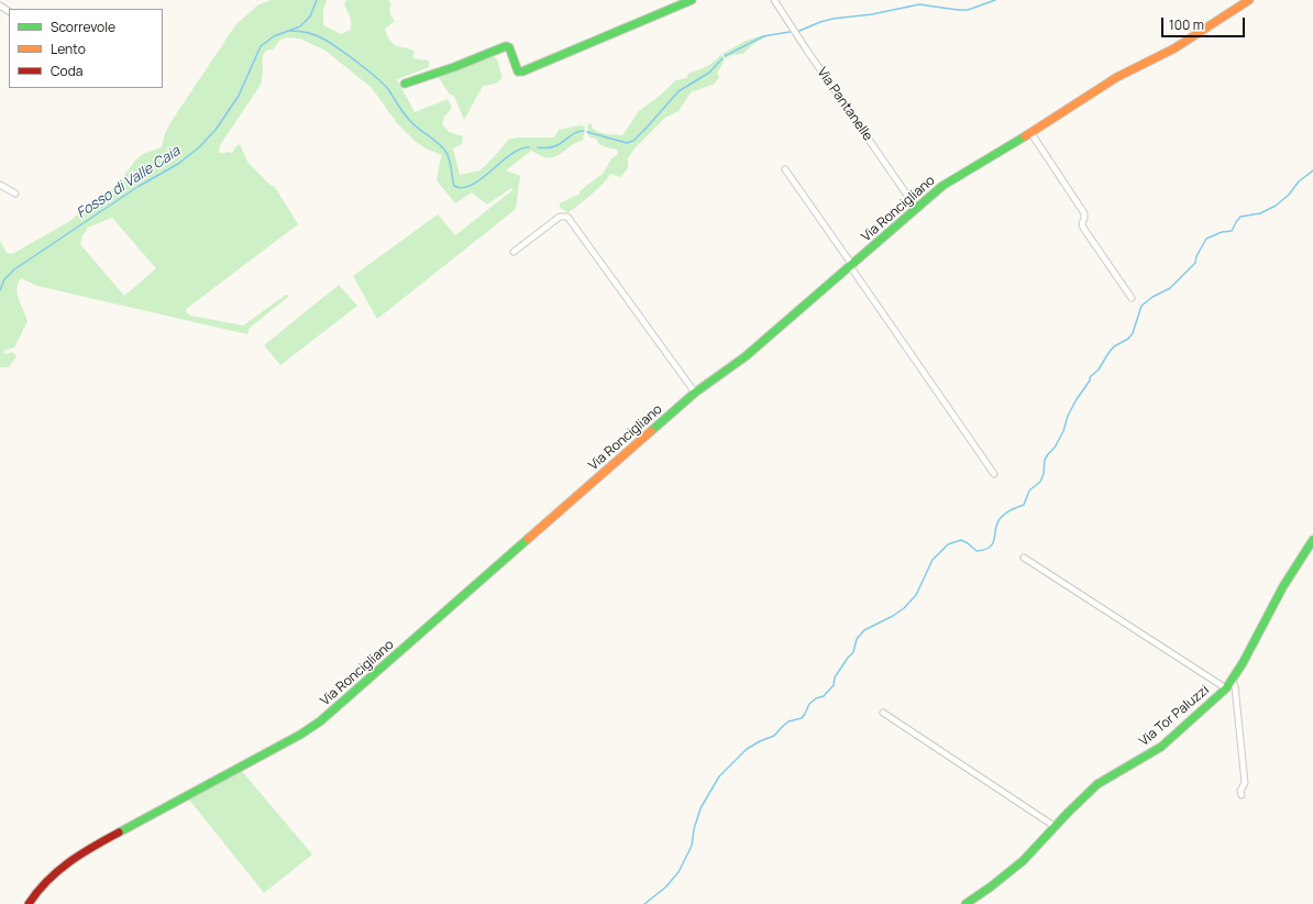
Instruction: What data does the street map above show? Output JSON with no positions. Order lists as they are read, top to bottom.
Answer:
{
  "streets": {
    "street": ["Via Pantanelle", "Via Roncigliano", "Via Tor Paluzzi"]
  },
  "crossings": [
    ["Via Pantanelle", "Via Roncigliano"]
  ],
  "water": ["Fosso di Valle Caia"],
  "legend": ["Scorrevole", "Lento", "Coda"],
  "scale_bar": "100 m"
}
